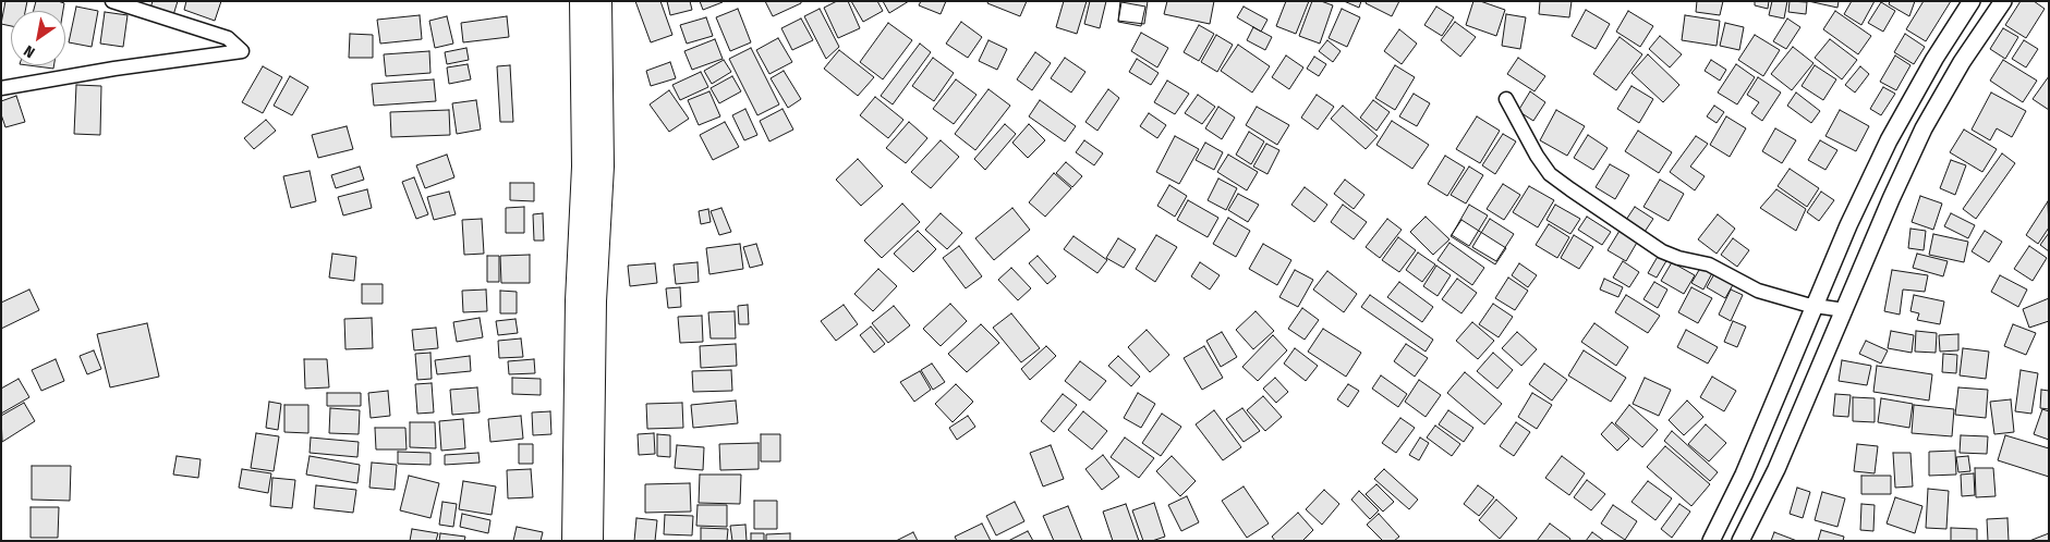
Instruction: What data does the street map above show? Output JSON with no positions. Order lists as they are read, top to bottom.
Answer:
{
  "north": "bottom left"
}
